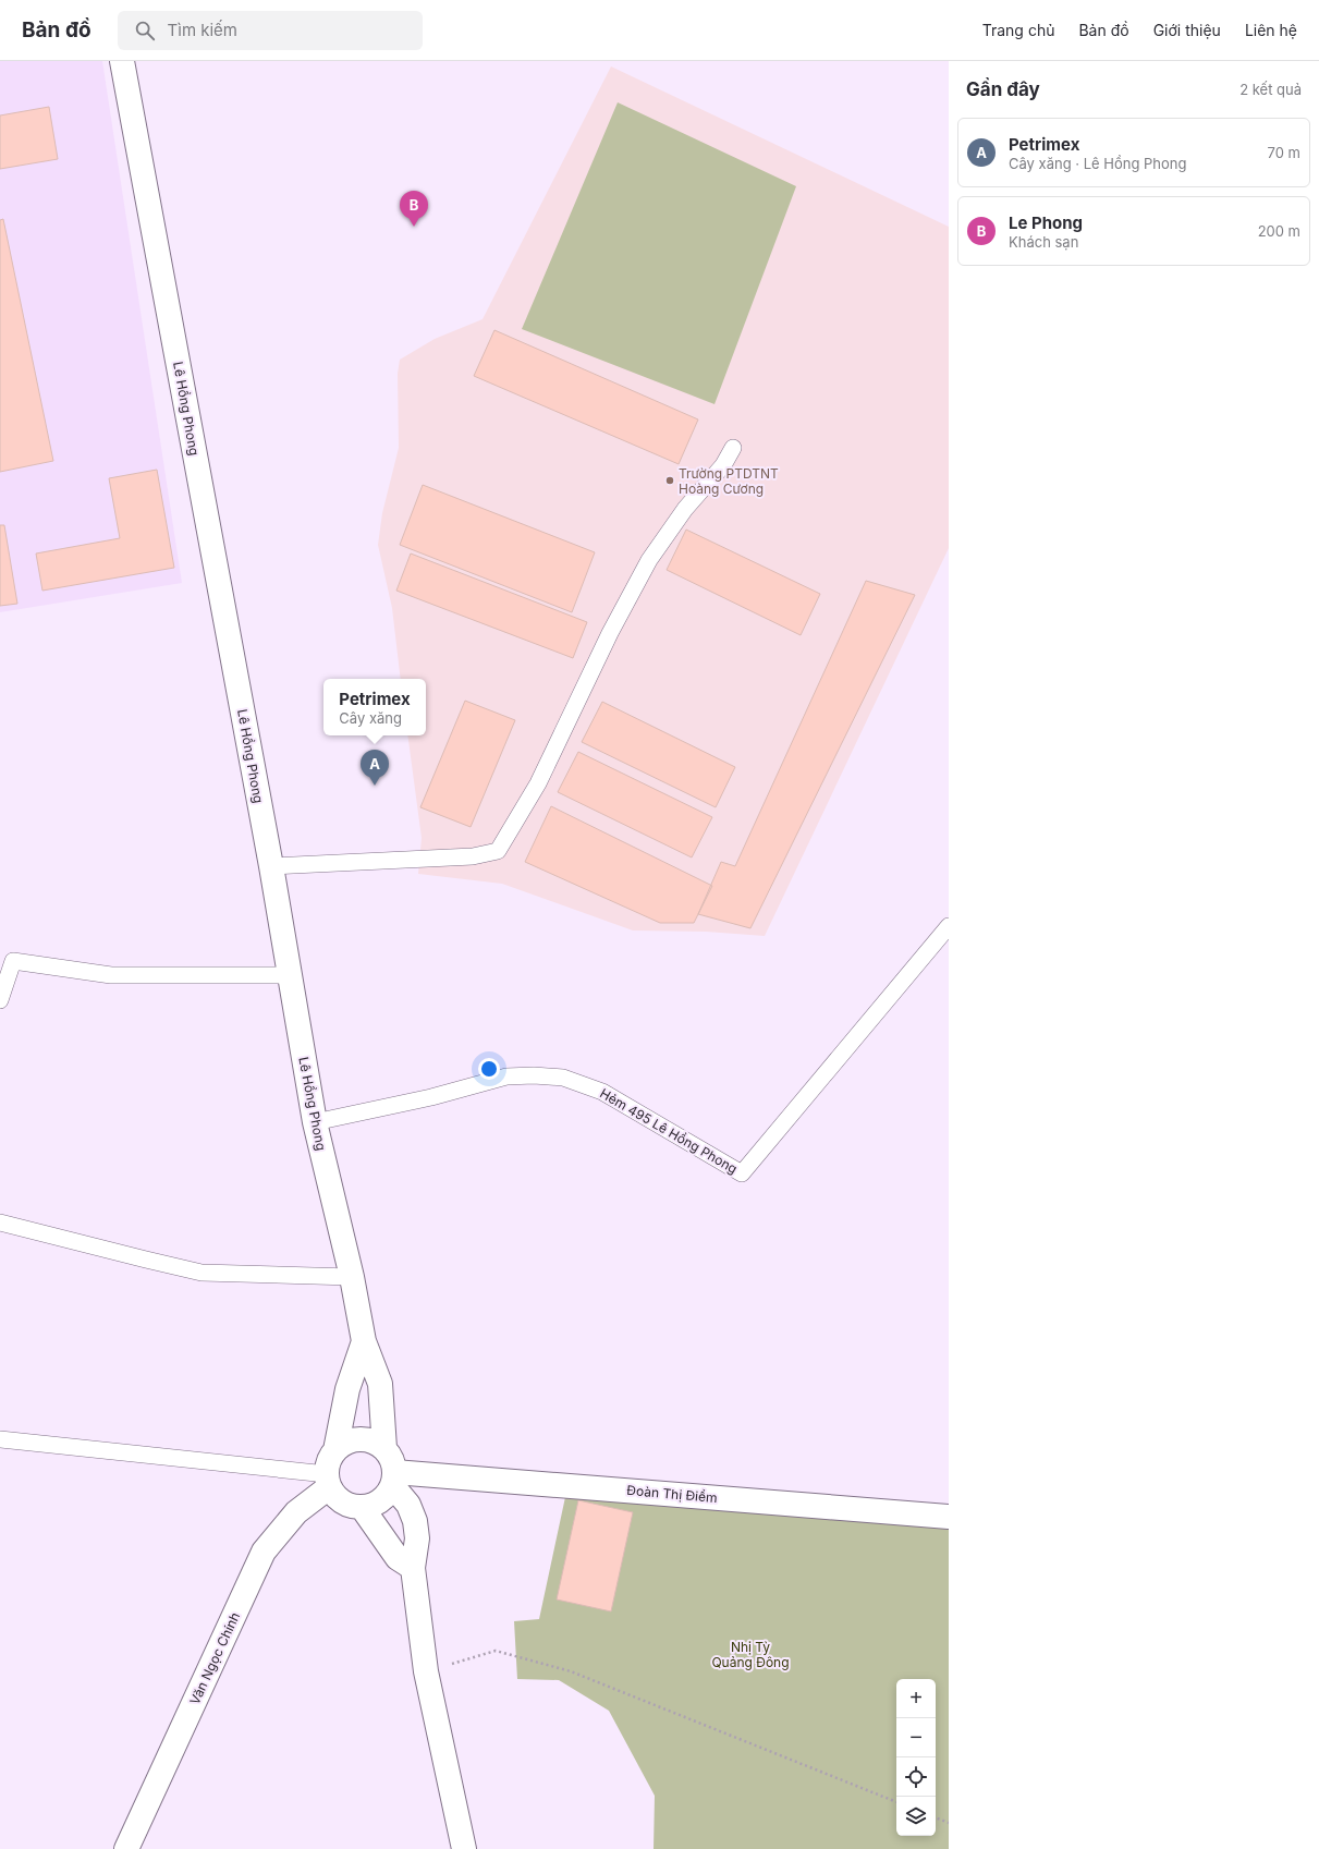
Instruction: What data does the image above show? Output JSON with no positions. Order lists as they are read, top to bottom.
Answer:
{
  "streets": {
    "main road": ["Lê Hồng Phong", "Đoàn Thị Điểm", "Văn Ngọc Chính"],
    "lane": ["Hẻm 495 Lê Hồng Phong"]
  },
  "crossings": [
    ["Lê Hồng Phong", "Hẻm 495 Lê Hồng Phong"],
    ["Lê Hồng Phong", "Đoàn Thị Điểm"],
    ["Lê Hồng Phong", "Văn Ngọc Chính"],
    ["Đoàn Thị Điểm", "Văn Ngọc Chính"]
  ],
  "parks": ["Nhị Tỳ Quảng Đông"],
  "places": ["Trường PTDTNT Hoàng Cương"],
  "page": {
    "header": "Bản đồ",
    "search": "Tìm kiếm",
    "nav": [
      "Trang chủ",
      "Bản đồ",
      "Giới thiệu",
      "Liên hệ"
    ],
    "heading": ["Gần đây", "2 kết quả"],
    "list": [
      {
        "mark": "A",
        "name": "Petrimex",
        "note": "Cây xăng · Lê Hồng Phong",
        "value": "70 m"
      },
      {
        "mark": "B",
        "name": "Le Phong",
        "note": "Khách sạn",
        "value": "200 m"
      }
    ],
    "pins": ["B", "A"],
    "popup": ["Petrimex", "Cây xăng"],
    "map_buttons": ["+", "−"]
  }
}
